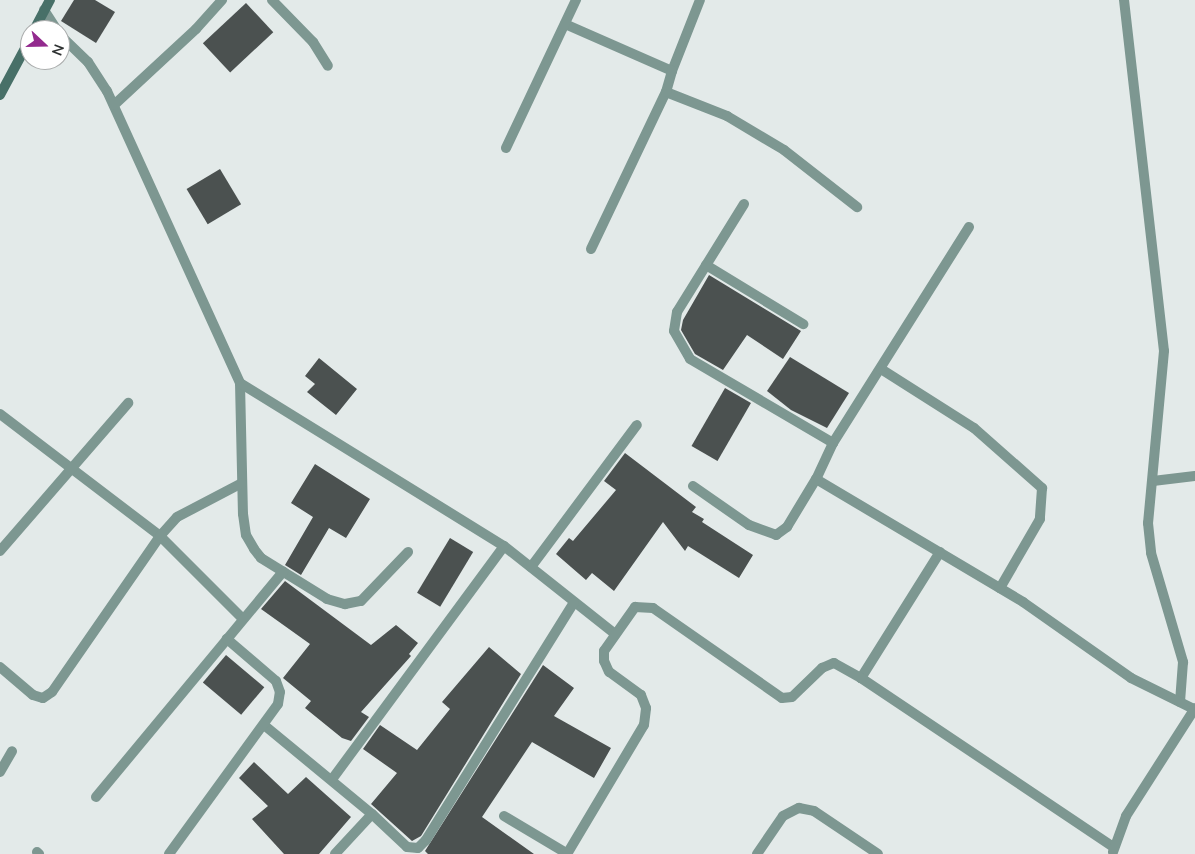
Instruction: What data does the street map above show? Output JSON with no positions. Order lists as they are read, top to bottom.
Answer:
{
  "north": "right"
}
